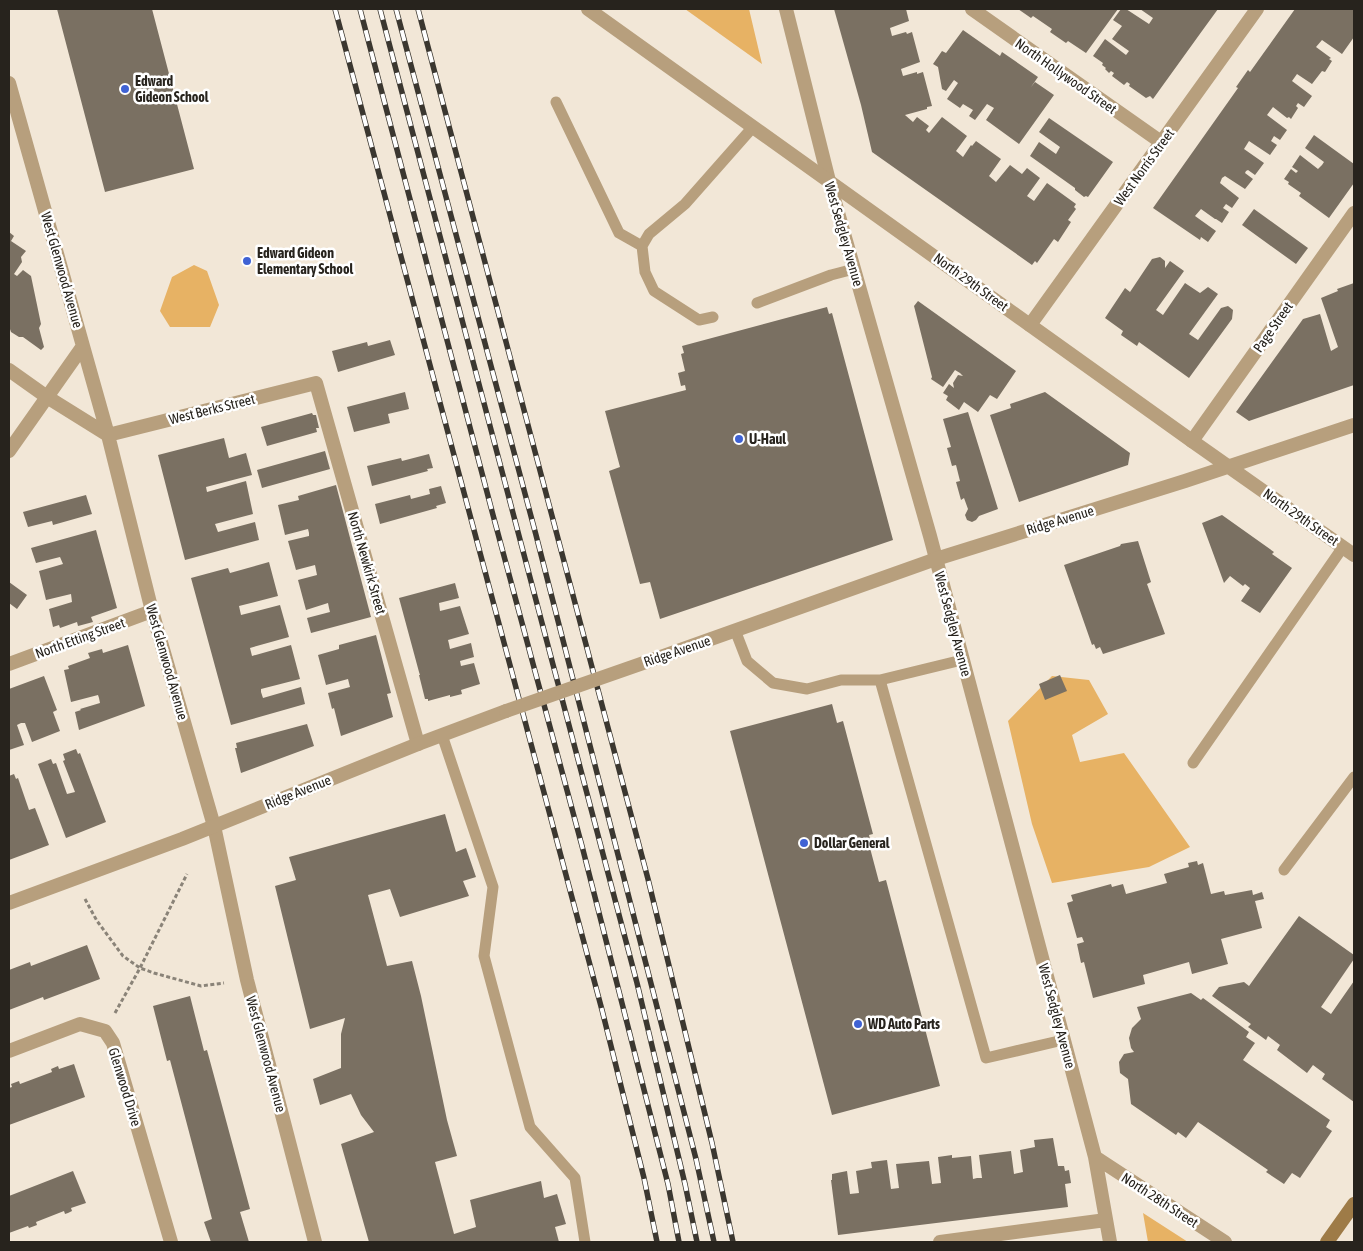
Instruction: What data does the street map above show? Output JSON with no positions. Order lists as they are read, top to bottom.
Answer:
{
  "streets": {
    "street": [
      "North Hollywood Street",
      "West Norris Street",
      "West Sedgley Avenue",
      "West Glenwood Avenue",
      "North 29th Street",
      "Page Street",
      "West Berks Street",
      "Ridge Avenue",
      "North Newkirk Street",
      "North Etting Street",
      "Glenwood Drive",
      "North 28th Street"
    ]
  },
  "crossings": [
    ["North Hollywood Street", "West Norris Street"],
    ["West Norris Street", "North 29th Street"],
    ["West Sedgley Avenue", "North 29th Street"],
    ["West Sedgley Avenue", "Ridge Avenue"],
    ["West Sedgley Avenue", "North 28th Street"],
    ["West Glenwood Avenue", "West Berks Street"],
    ["West Glenwood Avenue", "Ridge Avenue"],
    ["West Glenwood Avenue", "North Etting Street"],
    ["North 29th Street", "Page Street"],
    ["North 29th Street", "Ridge Avenue"],
    ["West Berks Street", "North Newkirk Street"],
    ["Ridge Avenue", "North Newkirk Street"]
  ],
  "places": [
    "Edward Gideon School",
    "Edward Gideon Elementary School",
    "U-Haul",
    "Dollar General",
    "WD Auto Parts"
  ]
}
